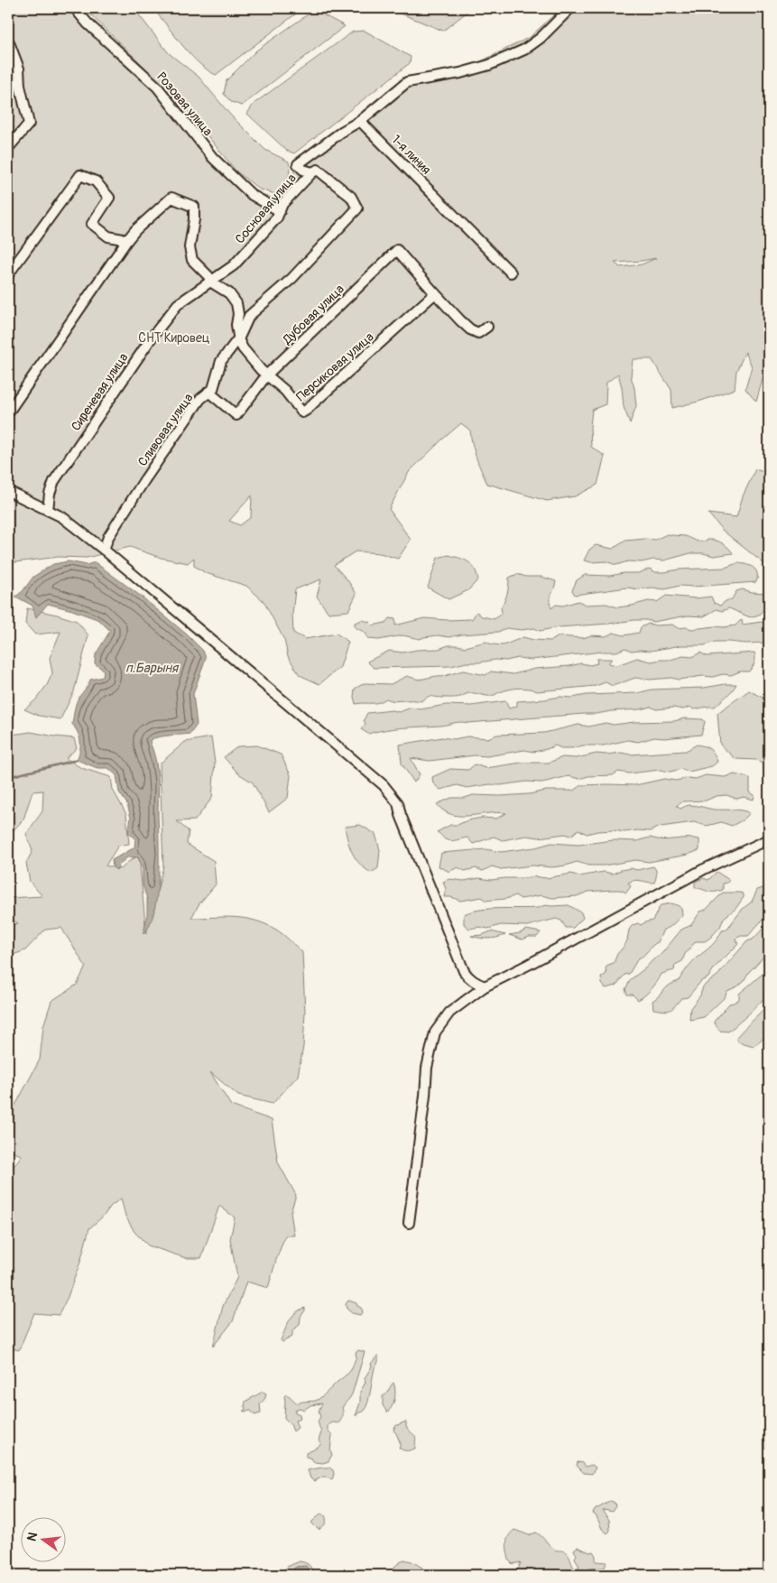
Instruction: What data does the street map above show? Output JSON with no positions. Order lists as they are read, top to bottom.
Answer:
{
  "streets": {
    "street": [
      "Розовая улица",
      "1-я линия",
      "Сосновая улица",
      "Дубовая улица",
      "Персиковая улица",
      "Сиреневая улица",
      "Сливовая улица"
    ]
  },
  "crossings": [
    ["Розовая улица", "Сосновая улица"],
    ["Сосновая улица", "Персиковая улица"],
    ["Сосновая улица", "Сиреневая улица"],
    ["Сосновая улица", "Сливовая улица"],
    ["Дубовая улица", "Персиковая улица"],
    ["Дубовая улица", "Сливовая улица"],
    ["Персиковая улица", "Сиреневая улица"],
    ["Персиковая улица", "Сливовая улица"]
  ],
  "water": ["п.Барыня"],
  "parks": ["СНТ Кировец"],
  "north": "left"
}
